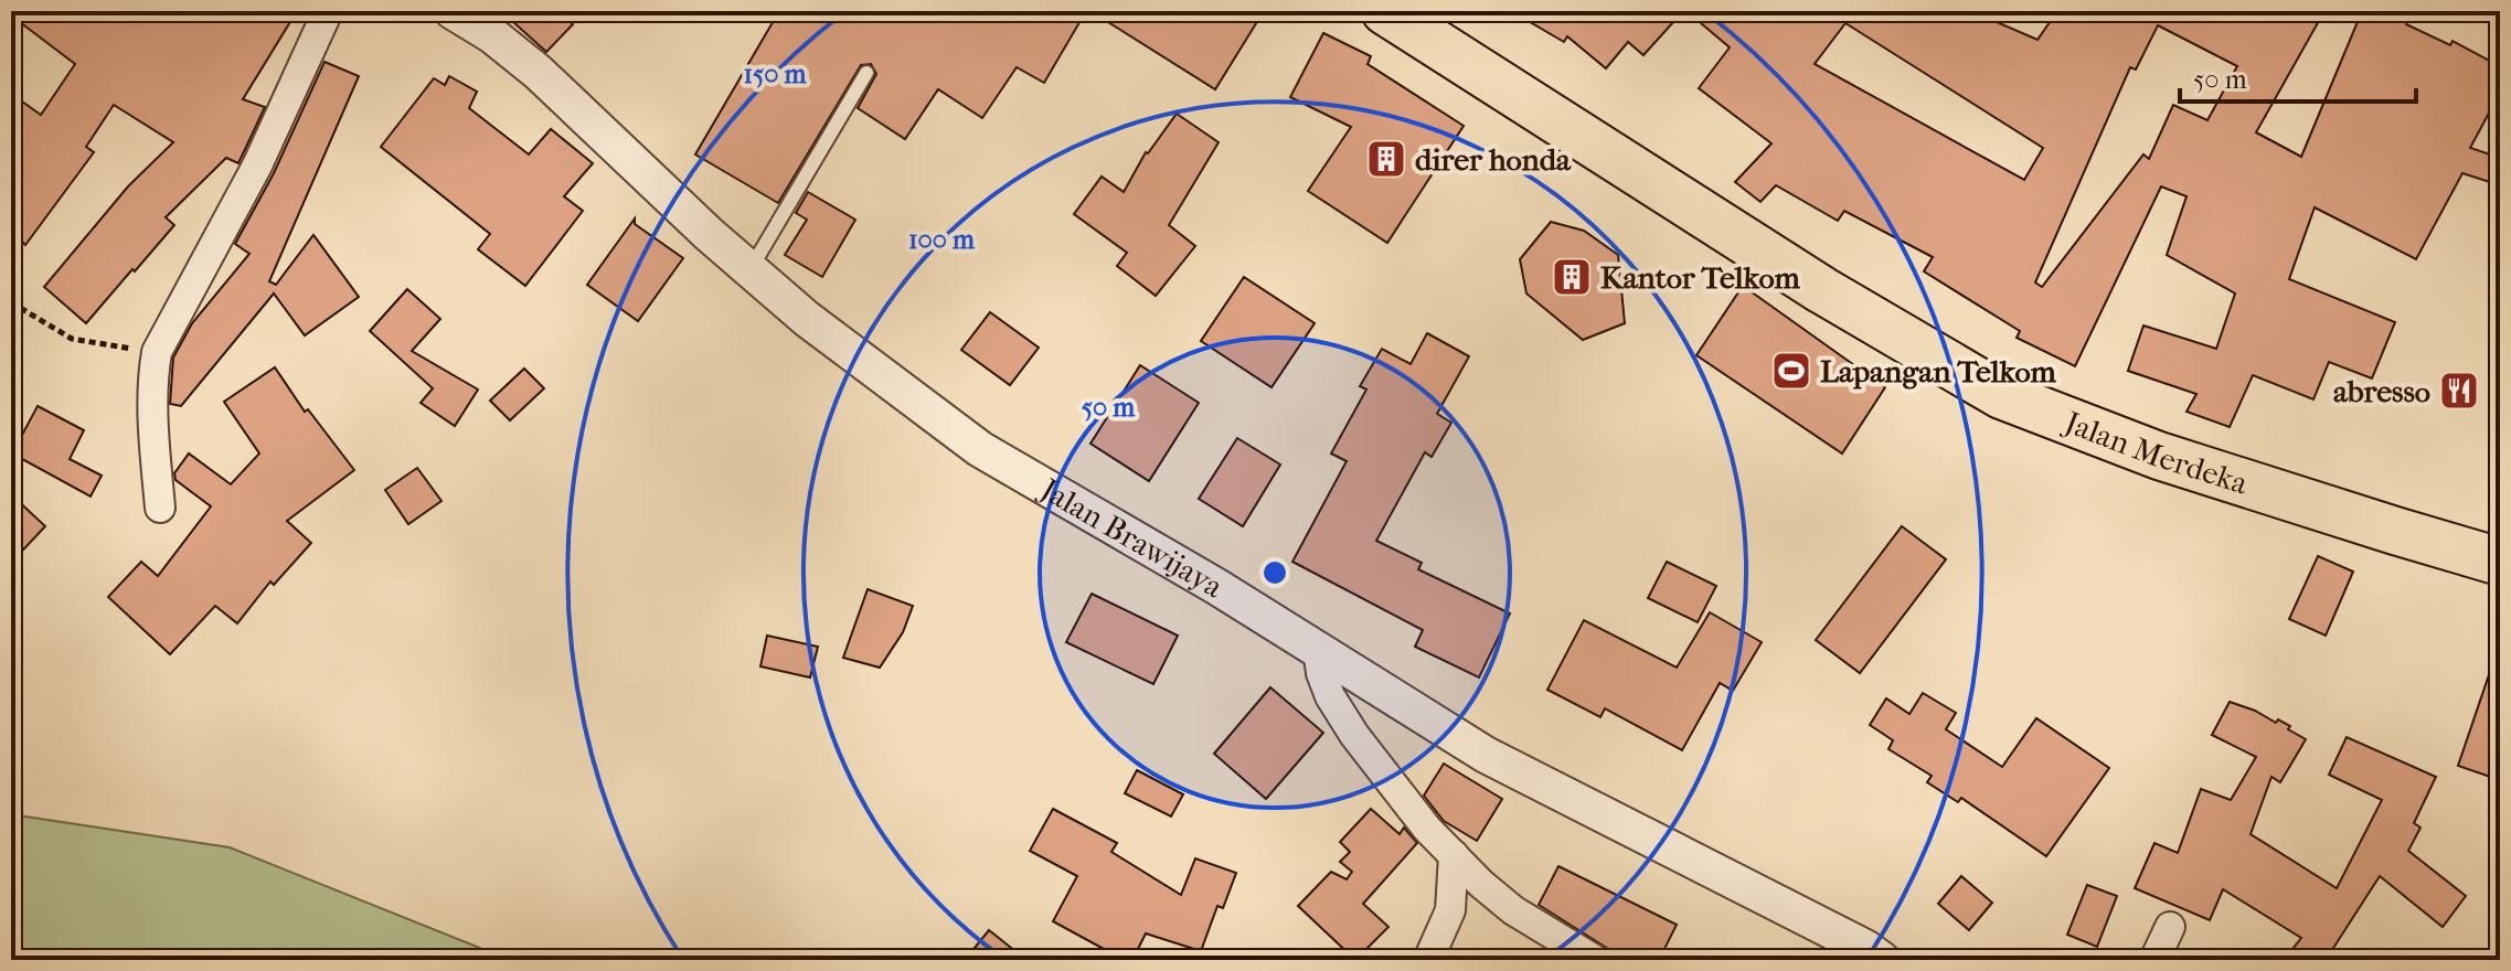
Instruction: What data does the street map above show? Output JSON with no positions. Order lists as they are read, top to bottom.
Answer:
{
  "streets": {
    "highway": ["Jalan Merdeka"],
    "street": ["Jalan Brawijaya"]
  },
  "places": {
    "building": ["direr honda", "Kantor Telkom"],
    "sports": ["Lapangan Telkom"],
    "restaurant": ["abresso"]
  },
  "scale_bar": "50 m",
  "rings": ["150 m", "100 m", "50 m"]
}
